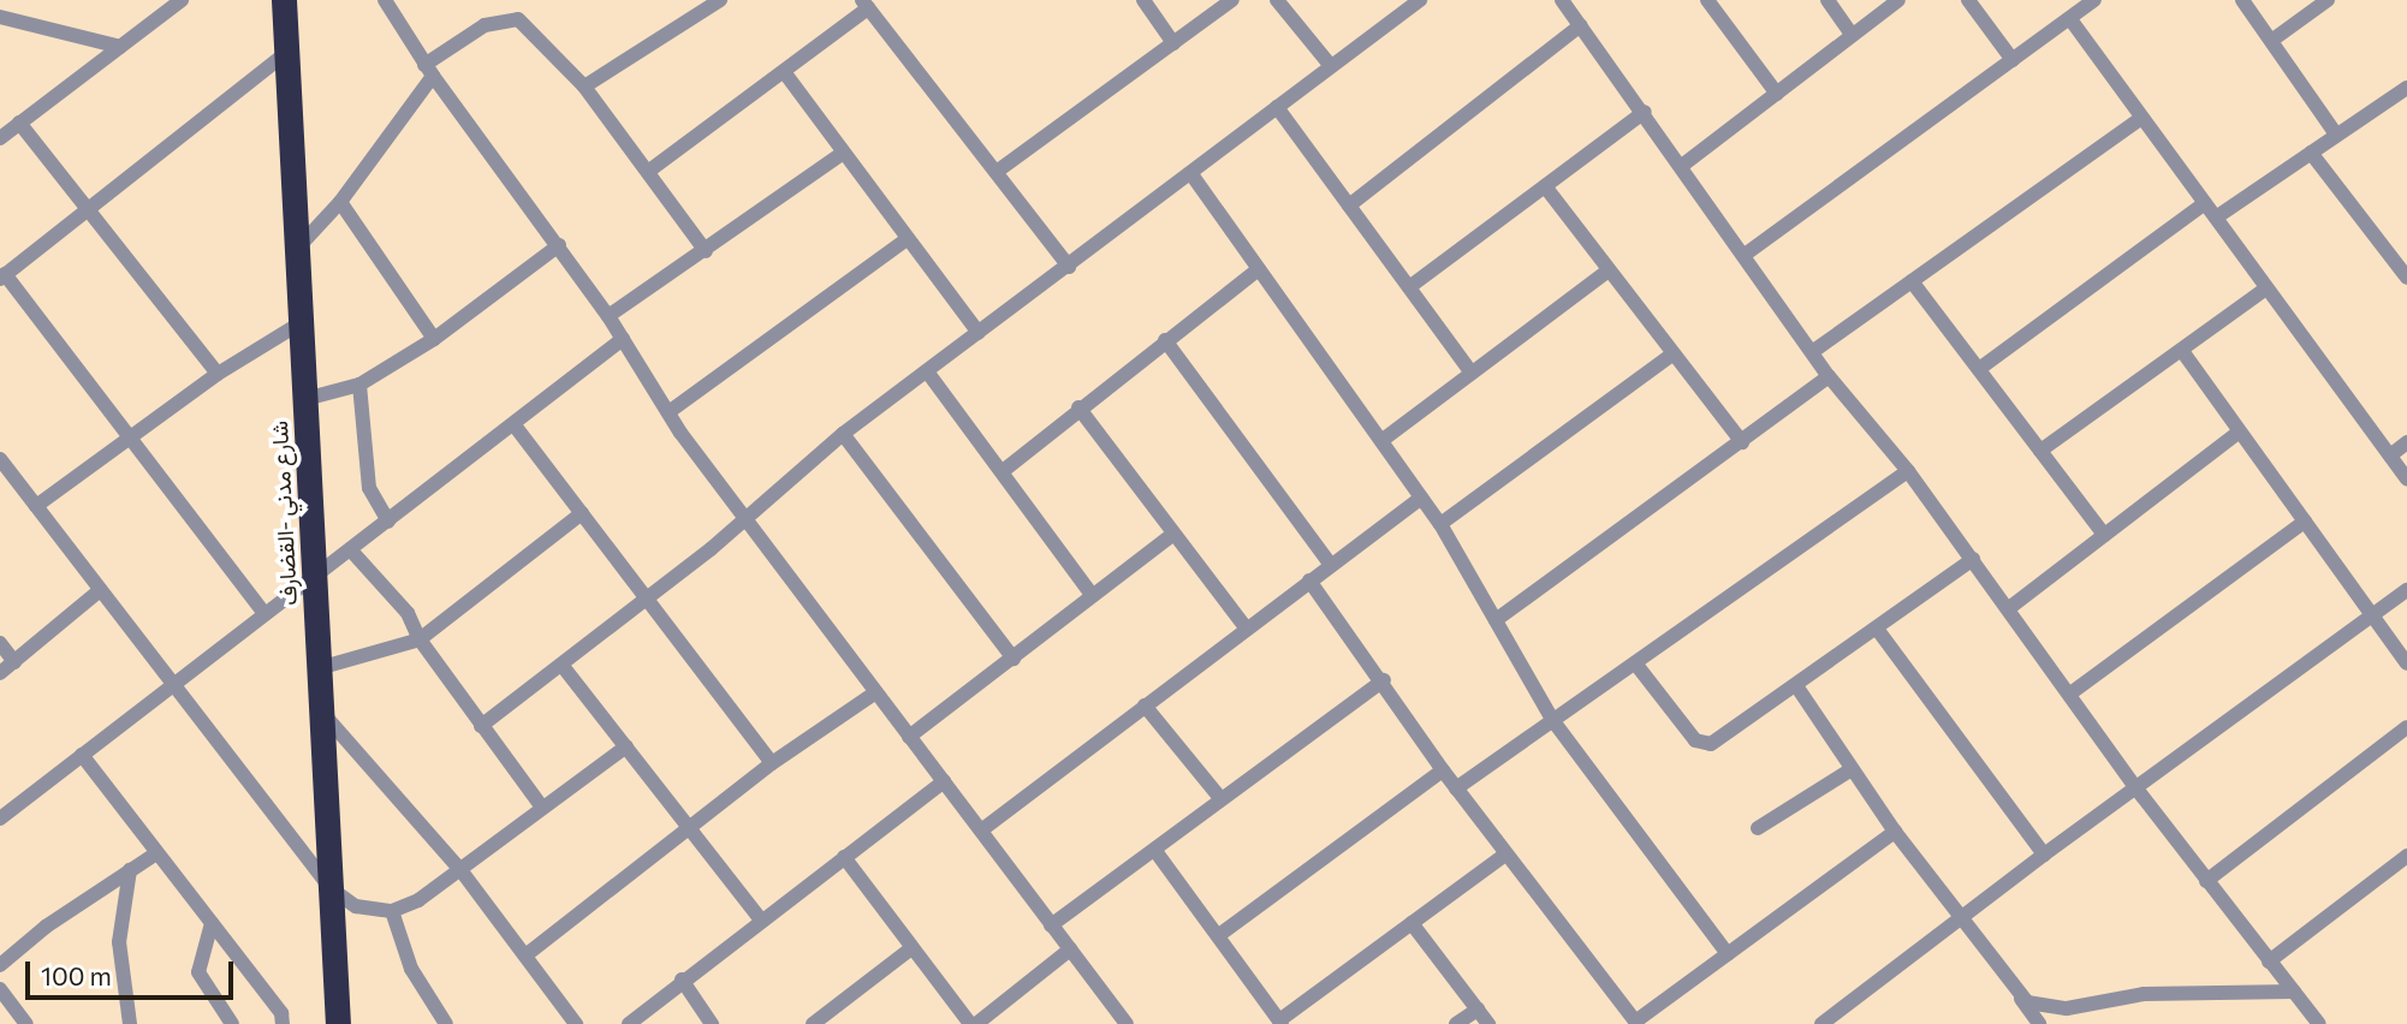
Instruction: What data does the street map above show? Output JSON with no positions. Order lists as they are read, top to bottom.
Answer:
{
  "streets": {
    "highway": ["شارع مدني -القضارف"]
  },
  "scale_bar": "100 m"
}
